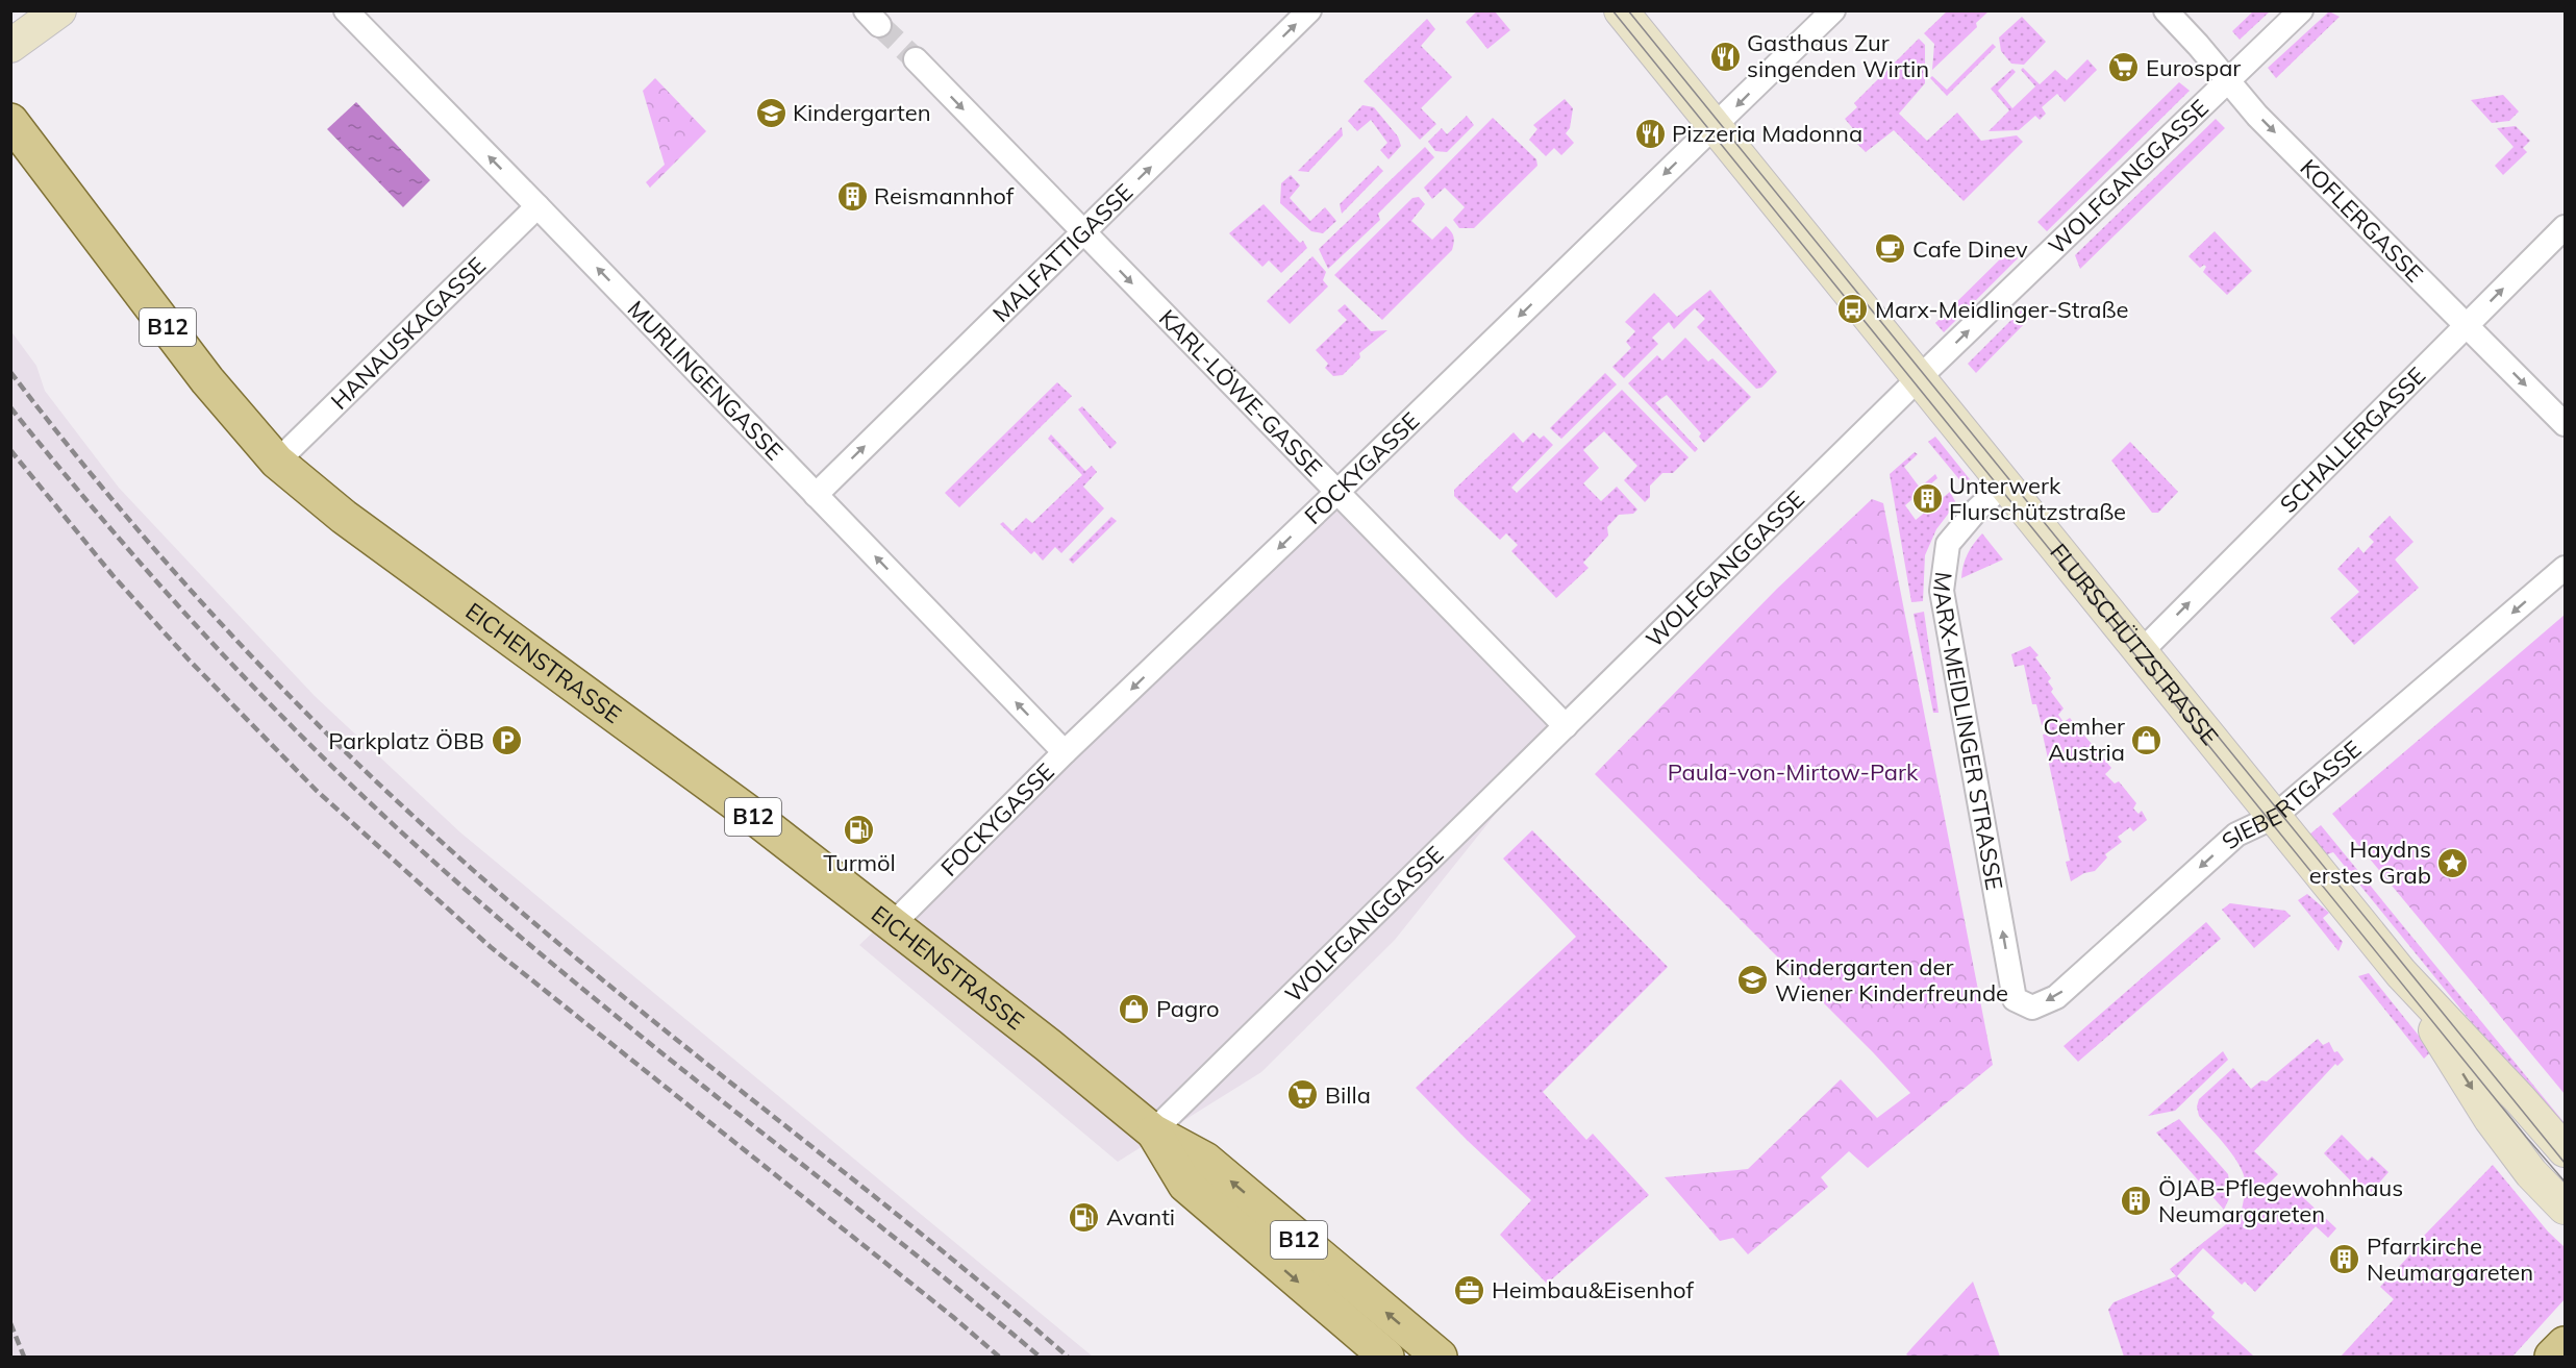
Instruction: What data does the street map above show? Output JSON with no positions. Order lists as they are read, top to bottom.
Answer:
{
  "streets": {
    "main road": ["B12", "EICHENSTRASSE"],
    "street": [
      "WOLFGANGGASSE",
      "KOFLERGASSE",
      "MALFATTIGASSE",
      "HANAUSKAGASSE",
      "MURLINGENGASSE",
      "KARL-LÖWE-GASSE",
      "SCHALLERGASSE",
      "FOCKYGASSE",
      "FLURSCHÜTZSTRASSE",
      "MARX-MEIDLINGER STRASSE",
      "SIEBERTGASSE"
    ]
  },
  "crossings": [
    ["WOLFGANGGASSE", "KOFLERGASSE"],
    ["WOLFGANGGASSE", "KARL-LÖWE-GASSE"],
    ["WOLFGANGGASSE", "FLURSCHÜTZSTRASSE"],
    ["WOLFGANGGASSE", "EICHENSTRASSE"],
    ["KOFLERGASSE", "SCHALLERGASSE"],
    ["MALFATTIGASSE", "MURLINGENGASSE"],
    ["MALFATTIGASSE", "KARL-LÖWE-GASSE"],
    ["HANAUSKAGASSE", "MURLINGENGASSE"],
    ["HANAUSKAGASSE", "EICHENSTRASSE"],
    ["MURLINGENGASSE", "FOCKYGASSE"],
    ["KARL-LÖWE-GASSE", "FOCKYGASSE"],
    ["SCHALLERGASSE", "FLURSCHÜTZSTRASSE"],
    ["FOCKYGASSE", "FLURSCHÜTZSTRASSE"],
    ["FOCKYGASSE", "EICHENSTRASSE"],
    ["FLURSCHÜTZSTRASSE", "MARX-MEIDLINGER STRASSE"],
    ["FLURSCHÜTZSTRASSE", "SIEBERTGASSE"],
    ["MARX-MEIDLINGER STRASSE", "SIEBERTGASSE"]
  ],
  "one_way": [
    "KOFLERGASSE",
    "MALFATTIGASSE",
    "MURLINGENGASSE",
    "KARL-LÖWE-GASSE",
    "SCHALLERGASSE",
    "FOCKYGASSE",
    "MARX-MEIDLINGER STRASSE",
    "SIEBERTGASSE"
  ],
  "parks": ["Paula-von-Mirtow-Park"],
  "places": {
    "restaurant": ["Gasthaus Zur singenden Wirtin", "Pizzeria Madonna"],
    "supermarket": ["Eurospar", "Billa"],
    "school or university": ["Kindergarten", "Kindergarten der Wiener Kinderfreunde"],
    "building": [
      "Reismannhof",
      "Unterwerk Flurschützstraße",
      "ÖJAB-Pflegewohnhaus Neumargareten",
      "Pfarrkirche Neumargareten"
    ],
    "cafe": ["Cafe Dinev"],
    "bus stop": ["Marx-Meidlinger-Straße"],
    "shop": ["Cemher Austria", "Pagro"],
    "parking": ["Parkplatz ÖBB"],
    "fuel station": ["Turmöl", "Avanti"],
    "place": ["Haydns erstes Grab"],
    "office": ["Heimbau&Eisenhof"]
  }
}
